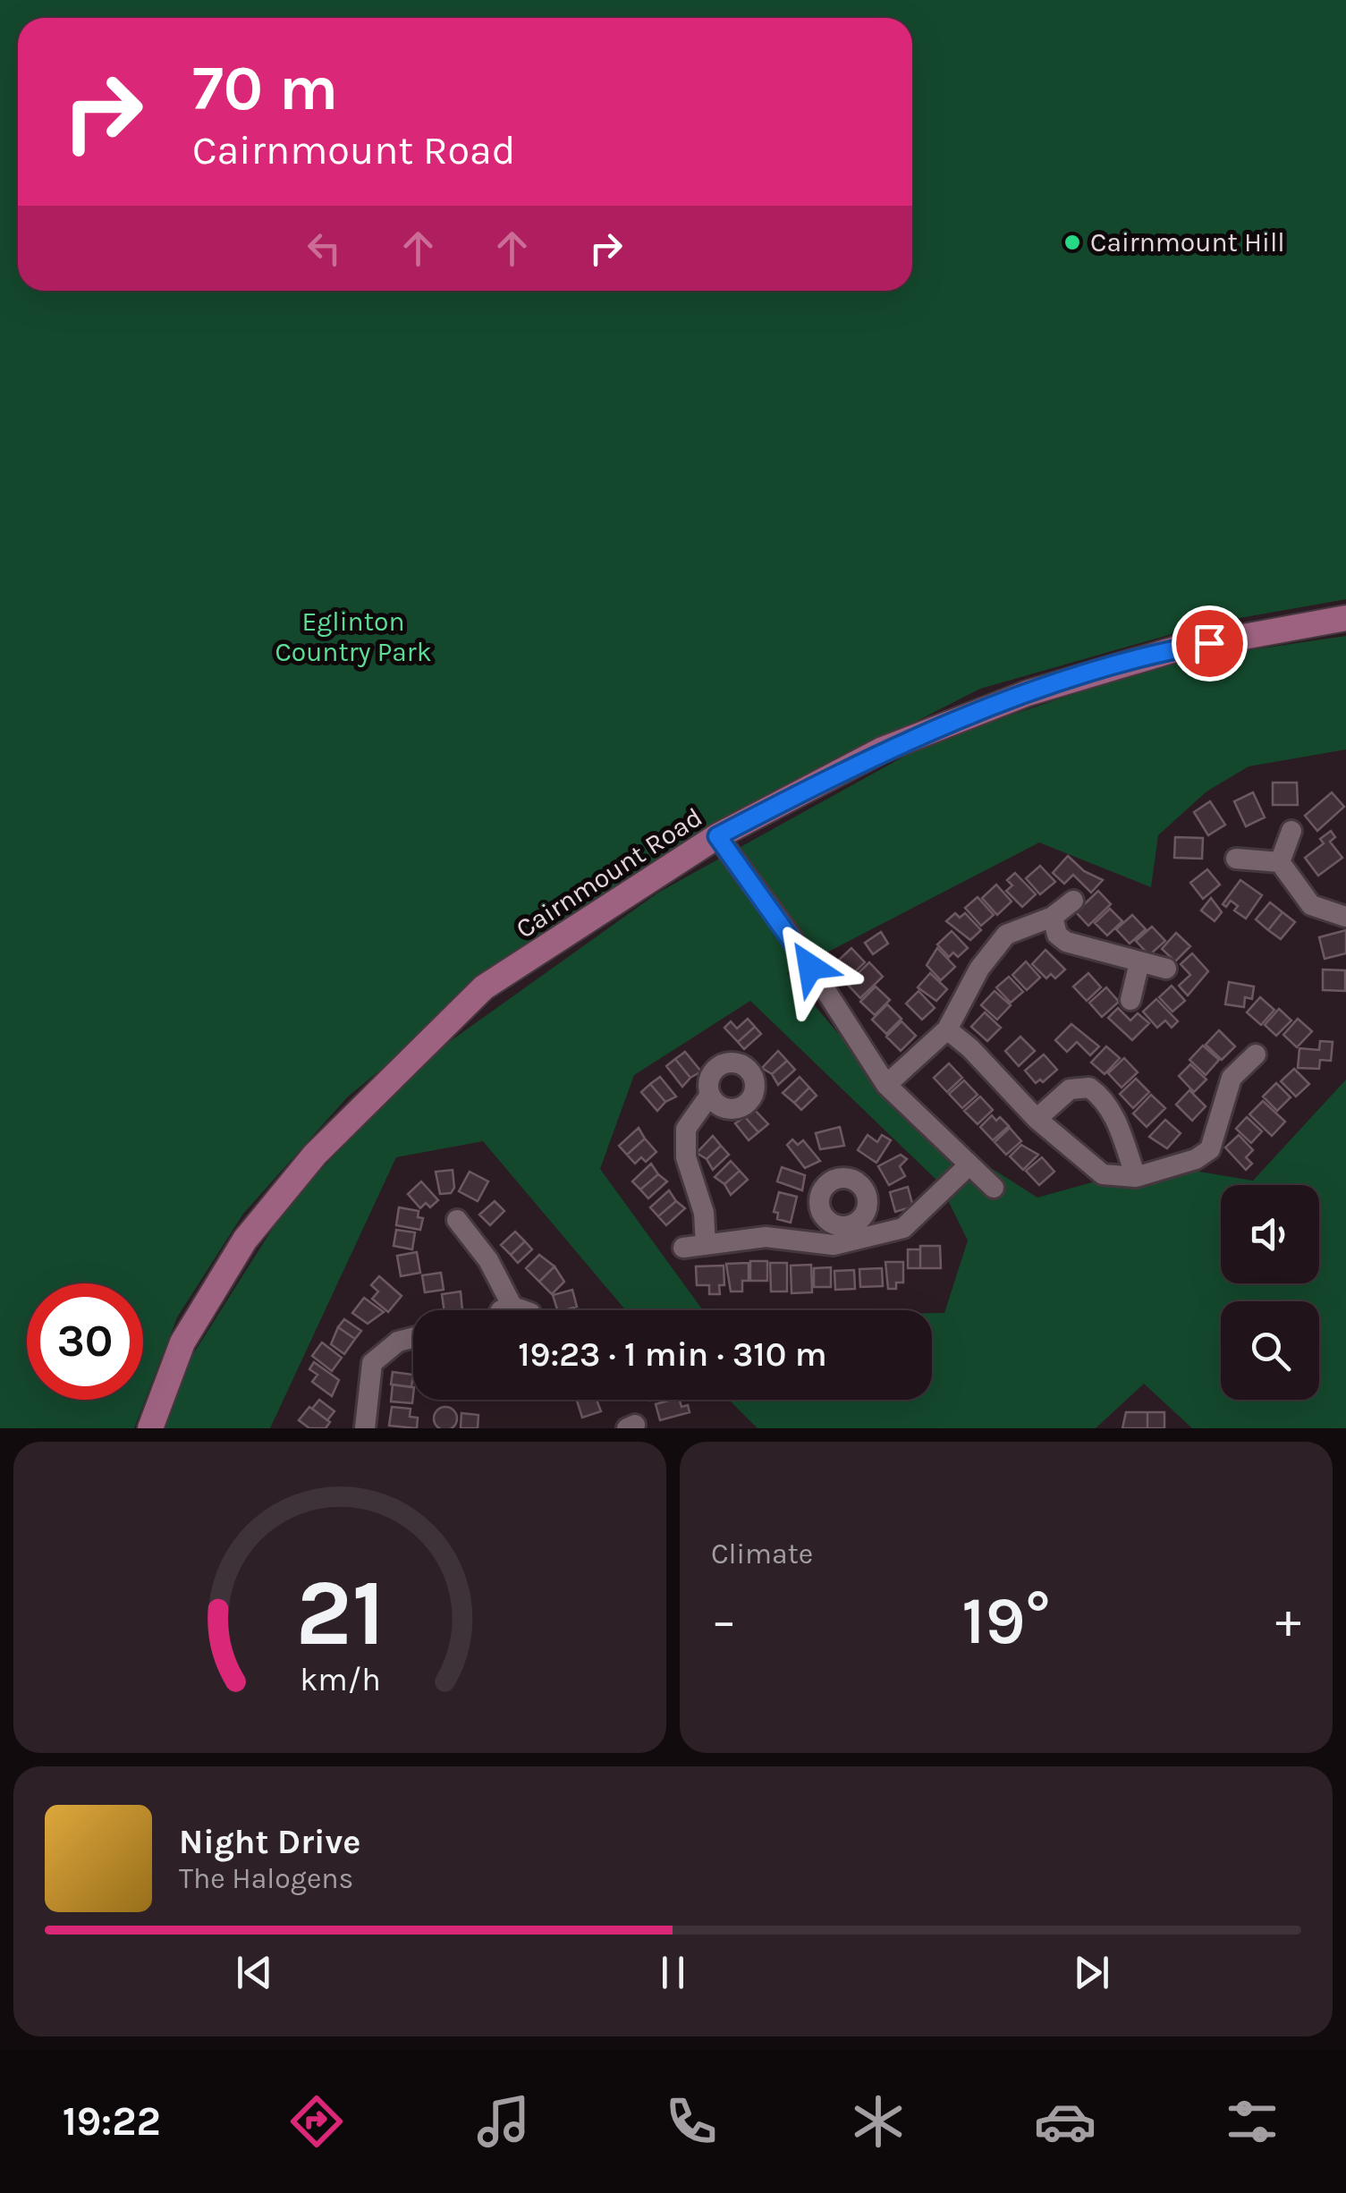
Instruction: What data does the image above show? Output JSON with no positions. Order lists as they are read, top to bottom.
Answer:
{
  "streets": {
    "main road": ["Cairnmount Road"]
  },
  "parks": ["Eglinton Country Park"],
  "places": ["Cairnmount Hill"],
  "page": {
    "turn": ["70 m", "Cairnmount Road"],
    "limit": "30",
    "trip": "19:23 · 1 min · 310 m",
    "tile": "Climate",
    "heat": ["−", "19°", "+"],
    "song": ["Night Drive", "The Halogens"],
    "tabs": "19:22",
    "gauge": ["21", "km/h"]
  }
}
